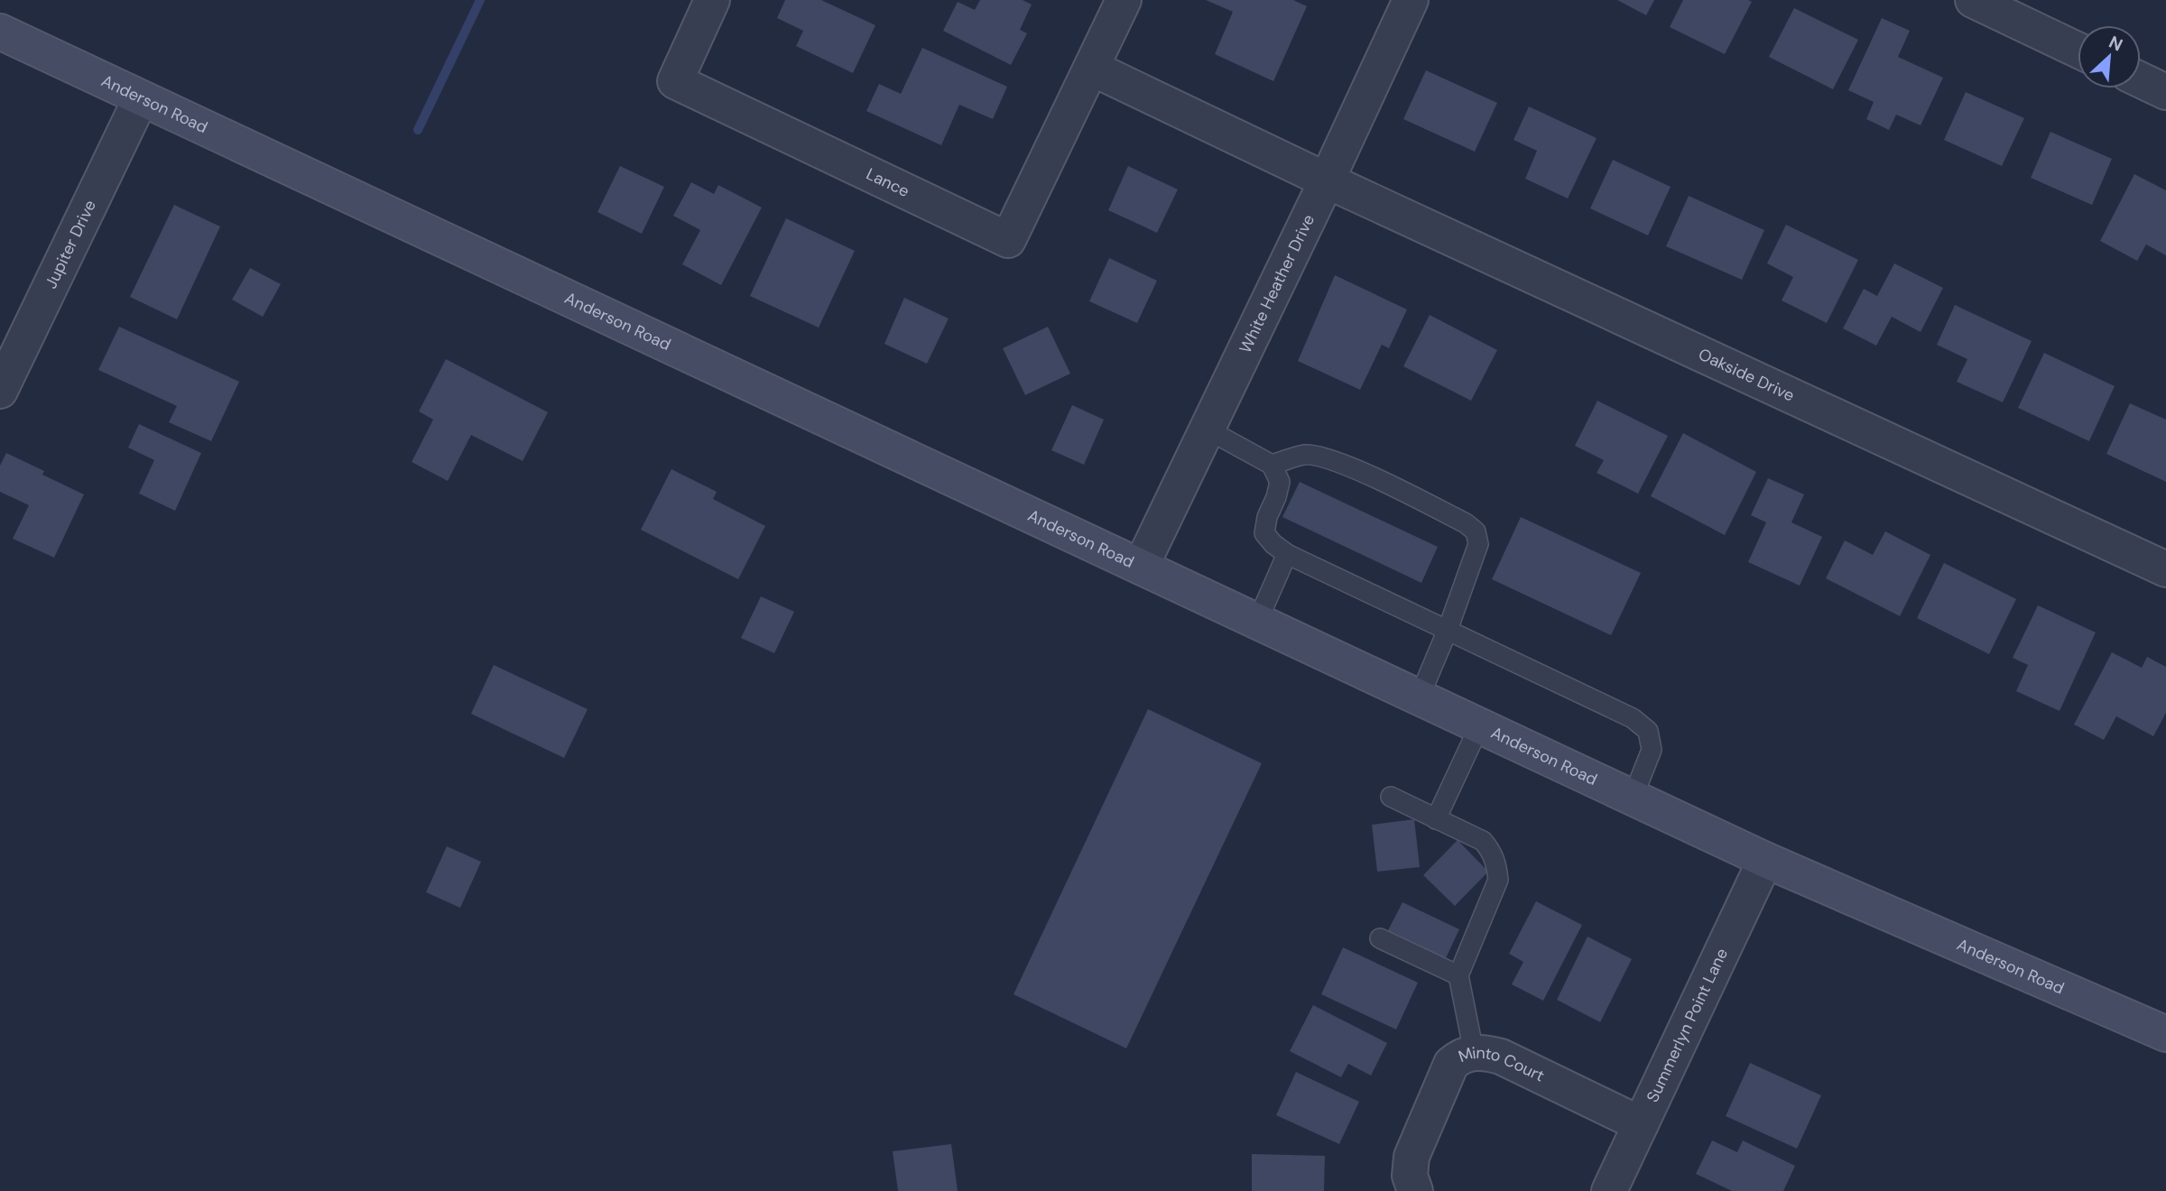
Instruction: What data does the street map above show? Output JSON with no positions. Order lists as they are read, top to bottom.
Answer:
{
  "streets": {
    "street": [
      "Anderson Road",
      "Lance",
      "Jupiter Drive",
      "White Heather Drive",
      "Oakside Drive",
      "Summerlyn Point Lane",
      "Minto Court"
    ]
  },
  "crossings": [
    ["Anderson Road", "Jupiter Drive"],
    ["Anderson Road", "White Heather Drive"],
    ["Anderson Road", "Summerlyn Point Lane"],
    ["Lance", "Oakside Drive"],
    ["White Heather Drive", "Oakside Drive"],
    ["Summerlyn Point Lane", "Minto Court"]
  ],
  "north": "top right"
}
